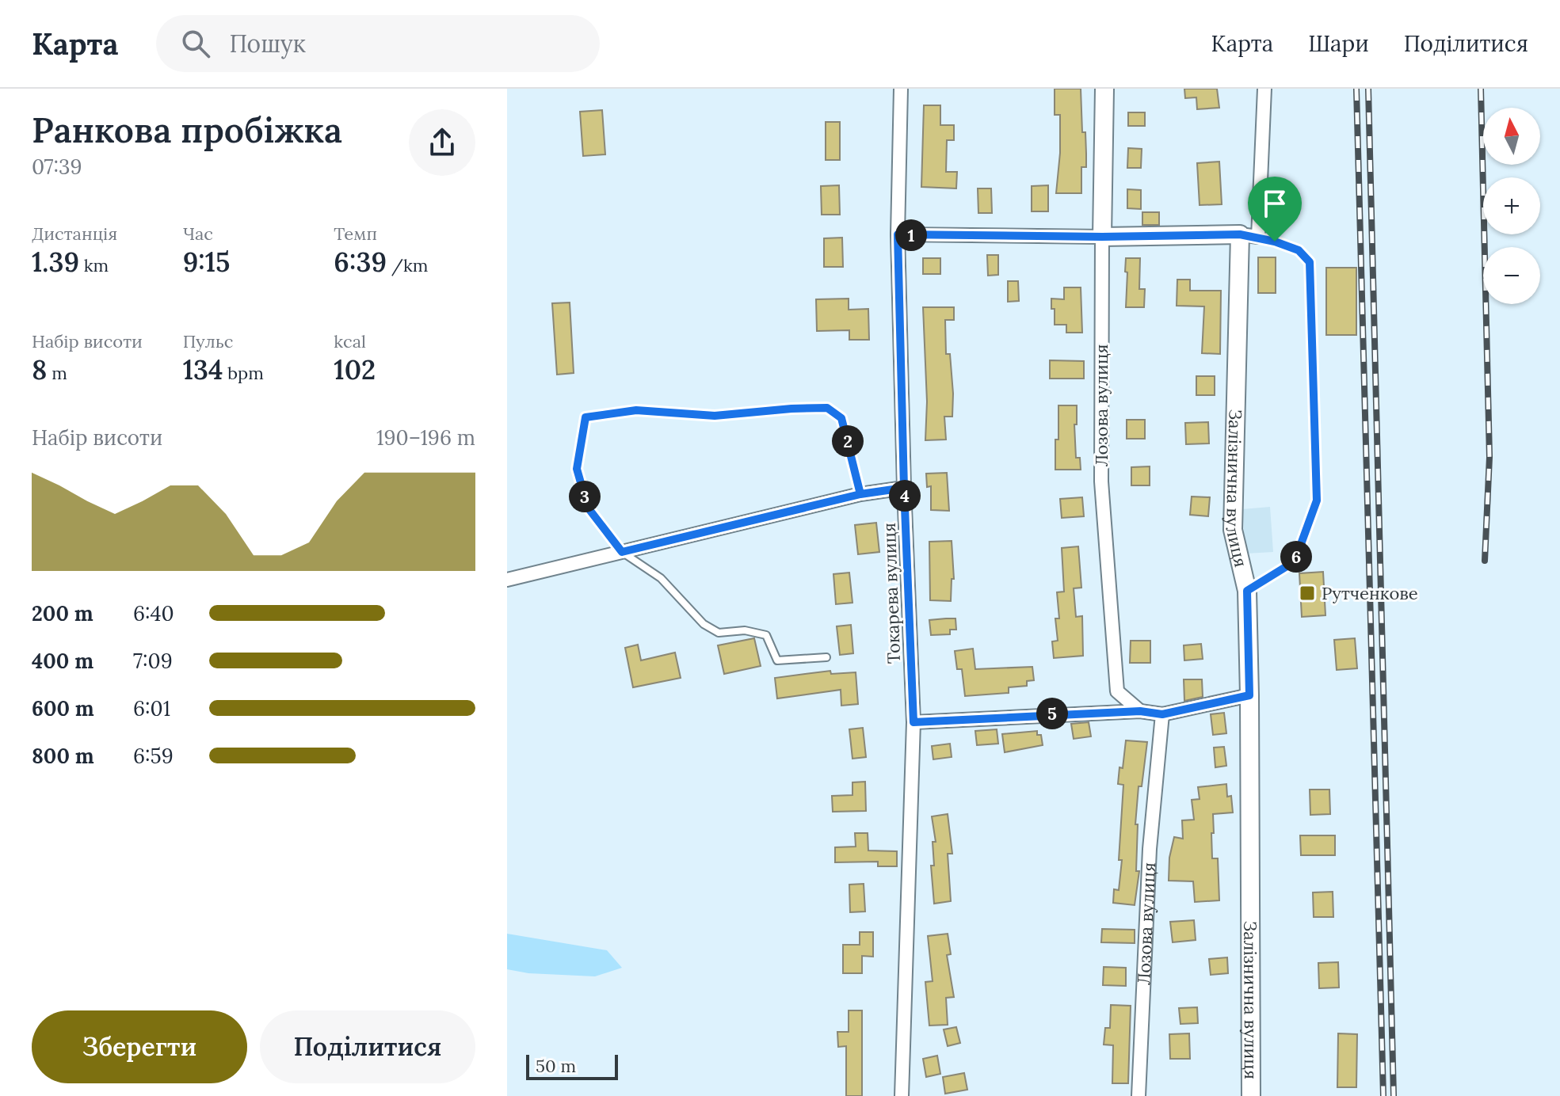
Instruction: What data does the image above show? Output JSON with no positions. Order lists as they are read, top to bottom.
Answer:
{
  "streets": {
    "main road": ["Лозова вулиця", "Залізнична вулиця"],
    "street": ["Токарева вулиця"]
  },
  "places": {
    "transit": ["Рутченкове"]
  },
  "scale_bar": "50 m",
  "north": "top",
  "page": {
    "header": "Карта",
    "search": "Пошук",
    "nav": ["Карта", "Шари", "Поділитися"],
    "heading": ["Ранкова пробіжка", "07:39"],
    "map_buttons": ["+", "−"],
    "stats": [
      ["Дистанція", "1.39 km"],
      ["Час", "9:15"],
      ["Темп", "6:39 /km"],
      ["Набір висоти", "8 m"],
      ["Пульс", "134 bpm"],
      ["kcal", "102"]
    ],
    "pins": [
      "1",
      "2",
      "4",
      "3",
      "6",
      "5"
    ],
    "chart": ["Набір висоти", "190–196 m"],
    "list": [
      {
        "name": "200 m",
        "note": "6:40"
      },
      {
        "name": "400 m",
        "note": "7:09"
      },
      {
        "name": "600 m",
        "note": "6:01"
      },
      {
        "name": "800 m",
        "note": "6:59"
      }
    ],
    "buttons": ["Зберегти", "Поділитися"],
    "scale": "50 m"
  }
}
